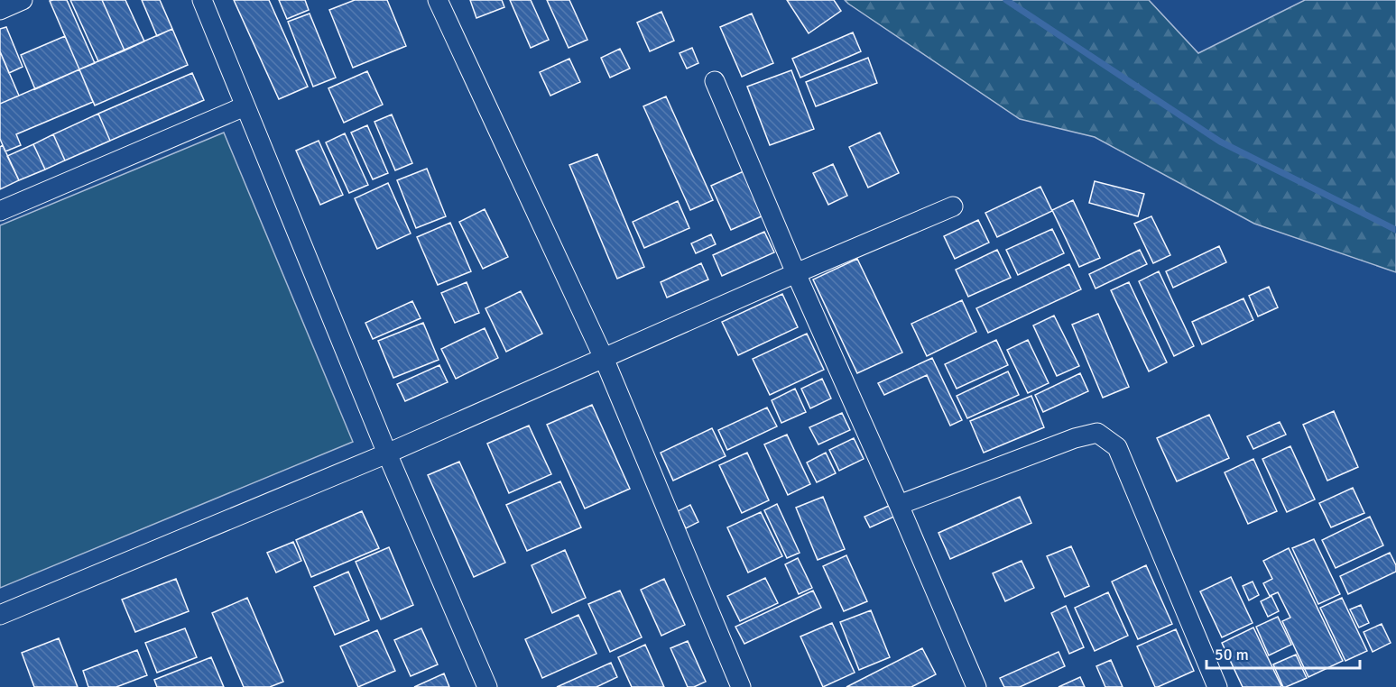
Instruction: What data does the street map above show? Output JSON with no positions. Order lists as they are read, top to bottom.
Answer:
{
  "scale_bar": "50 m"
}
